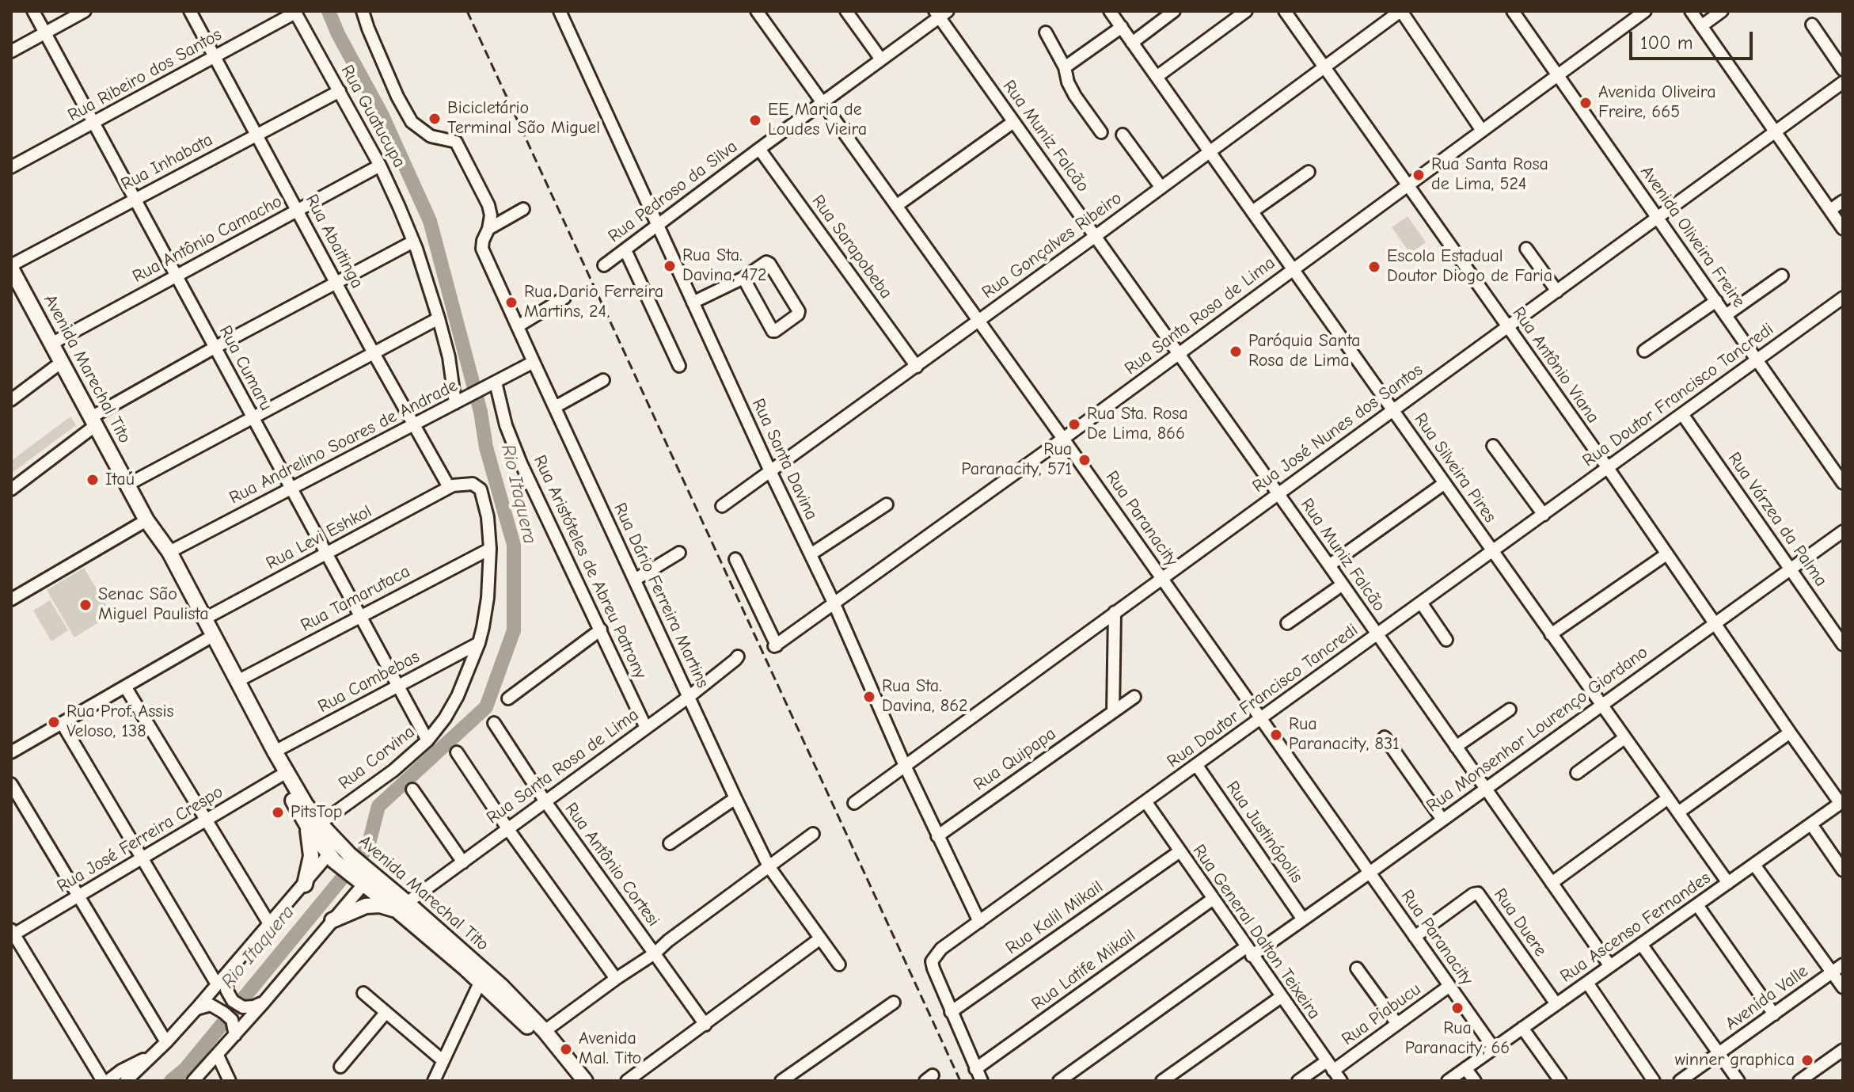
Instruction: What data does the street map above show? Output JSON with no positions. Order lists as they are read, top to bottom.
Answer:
{
  "streets": {
    "main road": ["Avenida Marechal Tito"],
    "street": [
      "Rua Ribeiro dos Santos",
      "Rua Guatucupa",
      "Rua Muniz Falcão",
      "Rua Inhabata",
      "Rua Pedroso da Silva",
      "Avenida Oliveira Freire",
      "Rua Antônio Camacho",
      "Rua Abaitinga",
      "Rua Gonçalves Ribeiro",
      "Rua Sarapobeba",
      "Rua Santa Rosa de Lima",
      "Rua Antônio Viana",
      "Rua Cumaru",
      "Rua Doutor Francisco Tancredi",
      "Rua José Nunes dos Santos",
      "Rua Andrelino Soares de Andrade",
      "Rua Santa Davina",
      "Rua Silveira Pires",
      "Rua Paranacity",
      "Rua Várzea da Palma",
      "Rua Levi Eshkol",
      "Rua Aristóteles de Abreu Patrony",
      "Rua Dário Ferreira Martins",
      "Rua Tamarutaca",
      "Rua Cambebas",
      "Rua Monsenhor Lourenço Giordano",
      "Rua Corvina",
      "Rua Quipapa",
      "Rua Justinópolis",
      "Rua José Ferreira Crespo",
      "Rua Antônio Cortesi",
      "Rua Kalil Mikail",
      "Rua Duere",
      "Rua Ascenso Fernandes",
      "Rua General Dalton Teixeira",
      "Rua Latife Mikail",
      "Avenida Valle",
      "Rua Piabucu"
    ]
  },
  "crossings": [
    ["Rua Ribeiro dos Santos", "Rua Guatucupa"],
    ["Rua Ribeiro dos Santos", "Rua Abaitinga"],
    ["Rua Ribeiro dos Santos", "Rua Cumaru"],
    ["Rua Guatucupa", "Rua Inhabata"],
    ["Rua Guatucupa", "Rua Antônio Camacho"],
    ["Rua Muniz Falcão", "Rua Pedroso da Silva"],
    ["Rua Muniz Falcão", "Rua Gonçalves Ribeiro"],
    ["Rua Muniz Falcão", "Rua Santa Rosa de Lima"],
    ["Rua Muniz Falcão", "Rua Doutor Francisco Tancredi"],
    ["Rua Muniz Falcão", "Rua José Nunes dos Santos"],
    ["Rua Muniz Falcão", "Rua Monsenhor Lourenço Giordano"],
    ["Rua Muniz Falcão", "Rua Ascenso Fernandes"],
    ["Rua Inhabata", "Rua Abaitinga"],
    ["Rua Inhabata", "Rua Cumaru"],
    ["Rua Inhabata", "Avenida Marechal Tito"],
    ["Rua Pedroso da Silva", "Rua Sarapobeba"],
    ["Rua Pedroso da Silva", "Rua Santa Davina"],
    ["Rua Pedroso da Silva", "Rua Paranacity"],
    ["Avenida Oliveira Freire", "Rua Santa Rosa de Lima"],
    ["Avenida Oliveira Freire", "Rua Doutor Francisco Tancredi"],
    ["Avenida Oliveira Freire", "Rua José Nunes dos Santos"],
    ["Rua Antônio Camacho", "Rua Abaitinga"],
    ["Rua Antônio Camacho", "Rua Cumaru"],
    ["Rua Antônio Camacho", "Avenida Marechal Tito"],
    ["Rua Abaitinga", "Rua Andrelino Soares de Andrade"],
    ["Rua Abaitinga", "Rua Levi Eshkol"],
    ["Rua Abaitinga", "Rua Corvina"],
    ["Rua Gonçalves Ribeiro", "Rua Sarapobeba"],
    ["Rua Gonçalves Ribeiro", "Rua Antônio Viana"],
    ["Rua Gonçalves Ribeiro", "Rua Santa Davina"],
    ["Rua Gonçalves Ribeiro", "Rua Silveira Pires"],
    ["Rua Gonçalves Ribeiro", "Rua Paranacity"],
    ["Rua Santa Rosa de Lima", "Rua Antônio Viana"],
    ["Rua Santa Rosa de Lima", "Avenida Marechal Tito"],
    ["Rua Santa Rosa de Lima", "Rua Santa Davina"],
    ["Rua Santa Rosa de Lima", "Rua Silveira Pires"],
    ["Rua Santa Rosa de Lima", "Rua Paranacity"],
    ["Rua Santa Rosa de Lima", "Rua Aristóteles de Abreu Patrony"],
    ["Rua Santa Rosa de Lima", "Rua Dário Ferreira Martins"],
    ["Rua Santa Rosa de Lima", "Rua Antônio Cortesi"],
    ["Rua Antônio Viana", "Rua Doutor Francisco Tancredi"],
    ["Rua Antônio Viana", "Rua José Nunes dos Santos"],
    ["Rua Antônio Viana", "Rua Monsenhor Lourenço Giordano"],
    ["Rua Antônio Viana", "Rua Ascenso Fernandes"],
    ["Rua Cumaru", "Rua Andrelino Soares de Andrade"],
    ["Rua Cumaru", "Rua Levi Eshkol"],
    ["Rua Cumaru", "Rua Tamarutaca"],
    ["Rua Cumaru", "Rua Cambebas"],
    ["Rua Cumaru", "Rua Corvina"],
    ["Avenida Marechal Tito", "Rua Andrelino Soares de Andrade"],
    ["Avenida Marechal Tito", "Rua Levi Eshkol"],
    ["Avenida Marechal Tito", "Rua Tamarutaca"],
    ["Avenida Marechal Tito", "Rua Cambebas"],
    ["Avenida Marechal Tito", "Rua Corvina"],
    ["Avenida Marechal Tito", "Rua José Ferreira Crespo"],
    ["Rua Doutor Francisco Tancredi", "Rua Santa Davina"],
    ["Rua Doutor Francisco Tancredi", "Rua Silveira Pires"],
    ["Rua Doutor Francisco Tancredi", "Rua Paranacity"],
    ["Rua Doutor Francisco Tancredi", "Rua Várzea da Palma"],
    ["Rua Doutor Francisco Tancredi", "Rua Justinópolis"],
    ["Rua Doutor Francisco Tancredi", "Rua Kalil Mikail"],
    ["Rua Doutor Francisco Tancredi", "Rua General Dalton Teixeira"],
    ["Rua José Nunes dos Santos", "Rua Santa Davina"],
    ["Rua José Nunes dos Santos", "Rua Silveira Pires"],
    ["Rua José Nunes dos Santos", "Rua Paranacity"],
    ["Rua Andrelino Soares de Andrade", "Rua Aristóteles de Abreu Patrony"],
    ["Rua Andrelino Soares de Andrade", "Rua Dário Ferreira Martins"],
    ["Rua Santa Davina", "Rua Quipapa"],
    ["Rua Silveira Pires", "Rua Monsenhor Lourenço Giordano"],
    ["Rua Silveira Pires", "Rua Ascenso Fernandes"],
    ["Rua Paranacity", "Rua Monsenhor Lourenço Giordano"],
    ["Rua Paranacity", "Rua Duere"],
    ["Rua Paranacity", "Rua Ascenso Fernandes"],
    ["Rua Paranacity", "Rua Piabucu"],
    ["Rua Várzea da Palma", "Rua Monsenhor Lourenço Giordano"],
    ["Rua Levi Eshkol", "Rua Corvina"],
    ["Rua Tamarutaca", "Rua Corvina"],
    ["Rua Cambebas", "Rua Corvina"],
    ["Rua Monsenhor Lourenço Giordano", "Rua Justinópolis"],
    ["Rua Monsenhor Lourenço Giordano", "Rua General Dalton Teixeira"],
    ["Rua Kalil Mikail", "Rua General Dalton Teixeira"],
    ["Rua Duere", "Rua Ascenso Fernandes"],
    ["Rua General Dalton Teixeira", "Rua Latife Mikail"],
    ["Rua General Dalton Teixeira", "Rua Piabucu"]
  ],
  "water": ["Rio Itaquera"],
  "places": [
    "Avenida Oliveira Freire, 665",
    "Bicicletário Terminal São Miguel",
    "EE Maria de Loudes Vieira",
    "Rua Santa Rosa de Lima, 524",
    "Rua Sta. Davina, 472",
    "Escola Estadual Doutor Diogo de Faria",
    "Rua Dario Ferreira Martins, 24",
    "Paróquia Santa Rosa de Lima",
    "Rua Sta. Rosa De Lima, 866",
    "Rua Paranacity, 571",
    "Itaú",
    "Senac São Miguel Paulista",
    "Rua Sta. Davina, 862",
    "Rua Prof. Assis Veloso, 138",
    "Rua Paranacity, 831",
    "PitsTop",
    "Rua Paranacity, 66",
    "Avenida Mal. Tito",
    "winner graphica"
  ],
  "scale_bar": "100 m"
}
